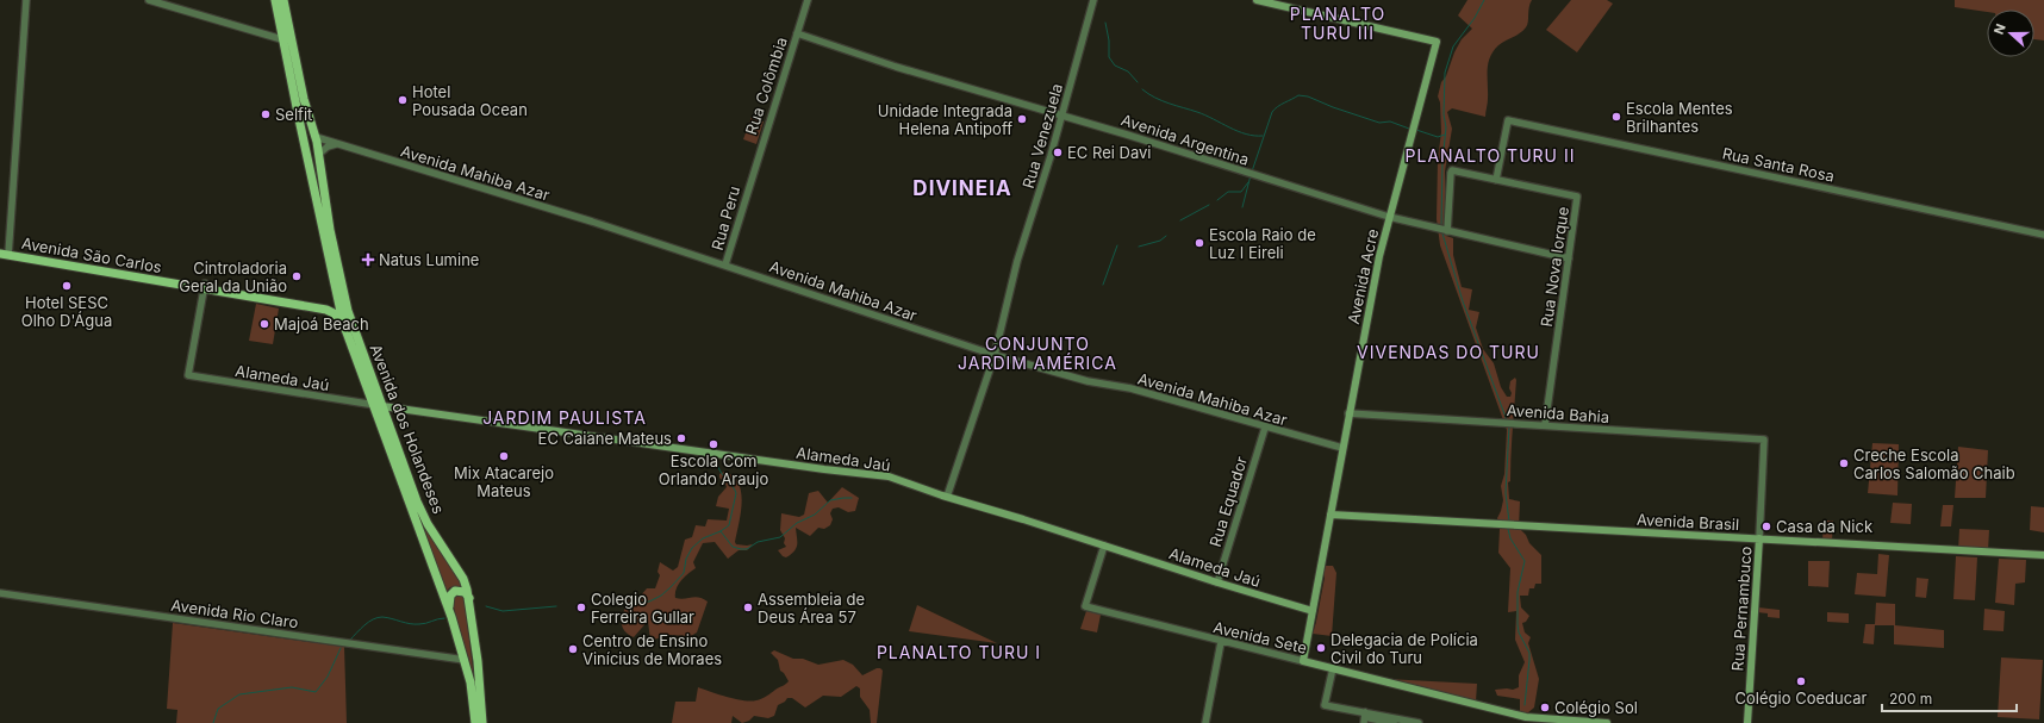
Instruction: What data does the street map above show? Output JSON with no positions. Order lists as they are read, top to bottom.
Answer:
{
  "streets": {
    "main road": [
      "Avenida São Carlos",
      "Avenida Acre",
      "Alameda Jaú",
      "Avenida dos Holandeses",
      "Avenida Brasil",
      "Rua Pernambuco",
      "Avenida Sete"
    ],
    "street": [
      "Rua Colômbia",
      "Rua Venezuela",
      "Avenida Argentina",
      "Rua Santa Rosa",
      "Avenida Mahiba Azar",
      "Rua Peru",
      "Rua Nova Iorque",
      "Avenida Bahia",
      "Rua Equador",
      "Avenida Rio Claro"
    ]
  },
  "crossings": [
    ["Rua Colômbia", "Avenida Argentina"],
    ["Rua Colômbia", "Rua Peru"],
    ["Rua Venezuela", "Avenida Argentina"],
    ["Rua Venezuela", "Avenida Mahiba Azar"],
    ["Rua Venezuela", "Alameda Jaú"],
    ["Avenida Argentina", "Rua Nova Iorque"],
    ["Avenida Argentina", "Avenida Acre"],
    ["Rua Santa Rosa", "Rua Nova Iorque"],
    ["Avenida Mahiba Azar", "Rua Peru"],
    ["Avenida Mahiba Azar", "Avenida Acre"],
    ["Avenida Mahiba Azar", "Avenida dos Holandeses"],
    ["Avenida Mahiba Azar", "Rua Equador"],
    ["Avenida São Carlos", "Alameda Jaú"],
    ["Avenida São Carlos", "Avenida dos Holandeses"],
    ["Rua Nova Iorque", "Avenida Bahia"],
    ["Avenida Acre", "Alameda Jaú"],
    ["Avenida Acre", "Avenida Bahia"],
    ["Avenida Acre", "Avenida Brasil"],
    ["Avenida Acre", "Avenida Sete"],
    ["Alameda Jaú", "Avenida dos Holandeses"],
    ["Alameda Jaú", "Rua Equador"],
    ["Alameda Jaú", "Avenida Sete"],
    ["Avenida Bahia", "Rua Pernambuco"],
    ["Avenida dos Holandeses", "Avenida Rio Claro"],
    ["Avenida Brasil", "Rua Pernambuco"]
  ],
  "districts": [
    "PLANALTO TURU III",
    "PLANALTO TURU II",
    "DIVINEIA",
    "CONJUNTO JARDIM AMÉRICA",
    "VIVENDAS DO TURU",
    "JARDIM PAULISTA",
    "PLANALTO TURU I"
  ],
  "places": {
    "other": [
      "Hotel Pousada Ocean",
      "Selfit",
      "Escola Mentes Brilhantes",
      "Unidade Integrada Helena Antipoff",
      "EC Rei Davi",
      "Escola Raio de Luz I Eireli",
      "Cintroladoria Geral da União",
      "Hotel SESC Olho D'Água",
      "Majoá Beach",
      "EC Caiane Mateus",
      "Escola Com Orlando Araujo",
      "Mix Atacarejo Mateus",
      "Creche Escola Carlos Salomão Chaib",
      "Casa da Nick",
      "Colegio Ferreira Gullar",
      "Assembleia de Deus Área 57",
      "Delegacia de Polícia Civil do Turu",
      "Centro de Ensino Vinícius de Moraes",
      "Colégio Coeducar",
      "Colégio Sol"
    ],
    "health": ["Natus Lumine"]
  },
  "scale_bar": "200 m",
  "north": "left"
}
